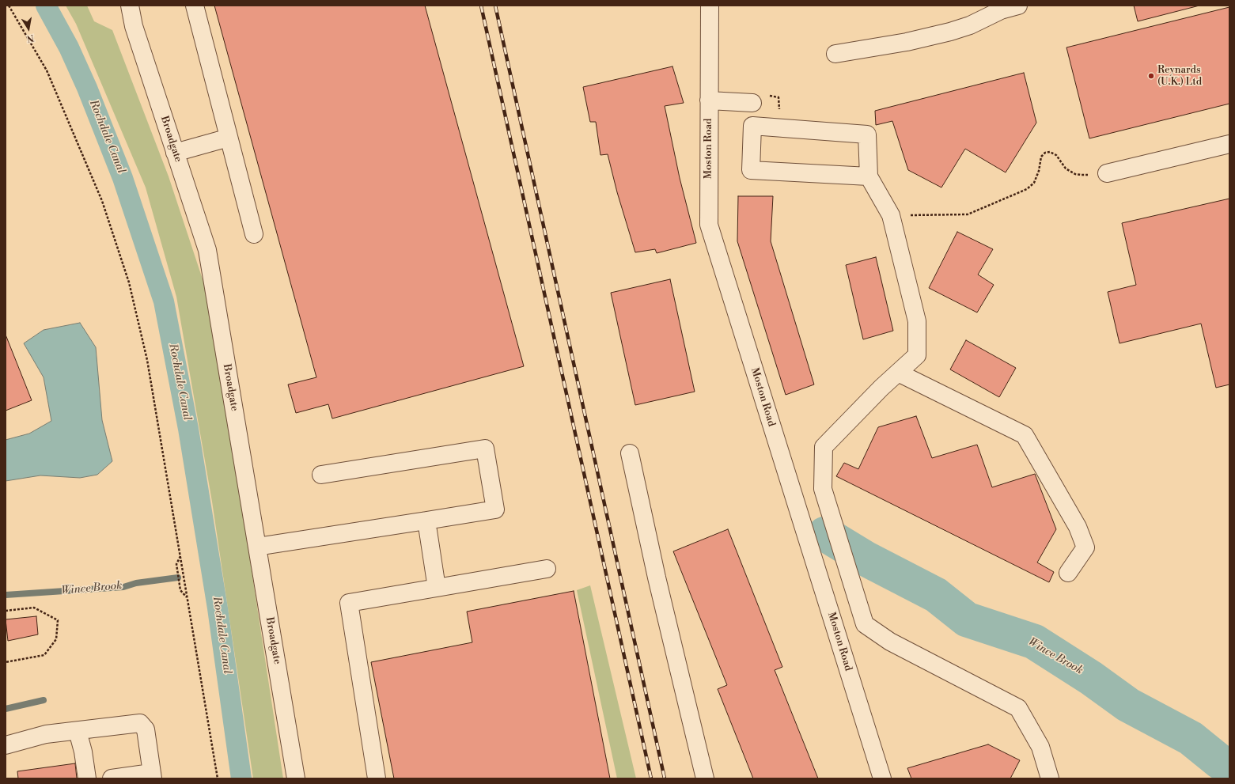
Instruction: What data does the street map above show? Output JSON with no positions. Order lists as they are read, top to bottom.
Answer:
{
  "streets": {
    "street": ["Broadgate", "Moston Road"]
  },
  "water": ["Rochdale Canal", "Wince Brook"],
  "places": ["Reynards (U.K.) Ltd"],
  "north": "bottom"
}
